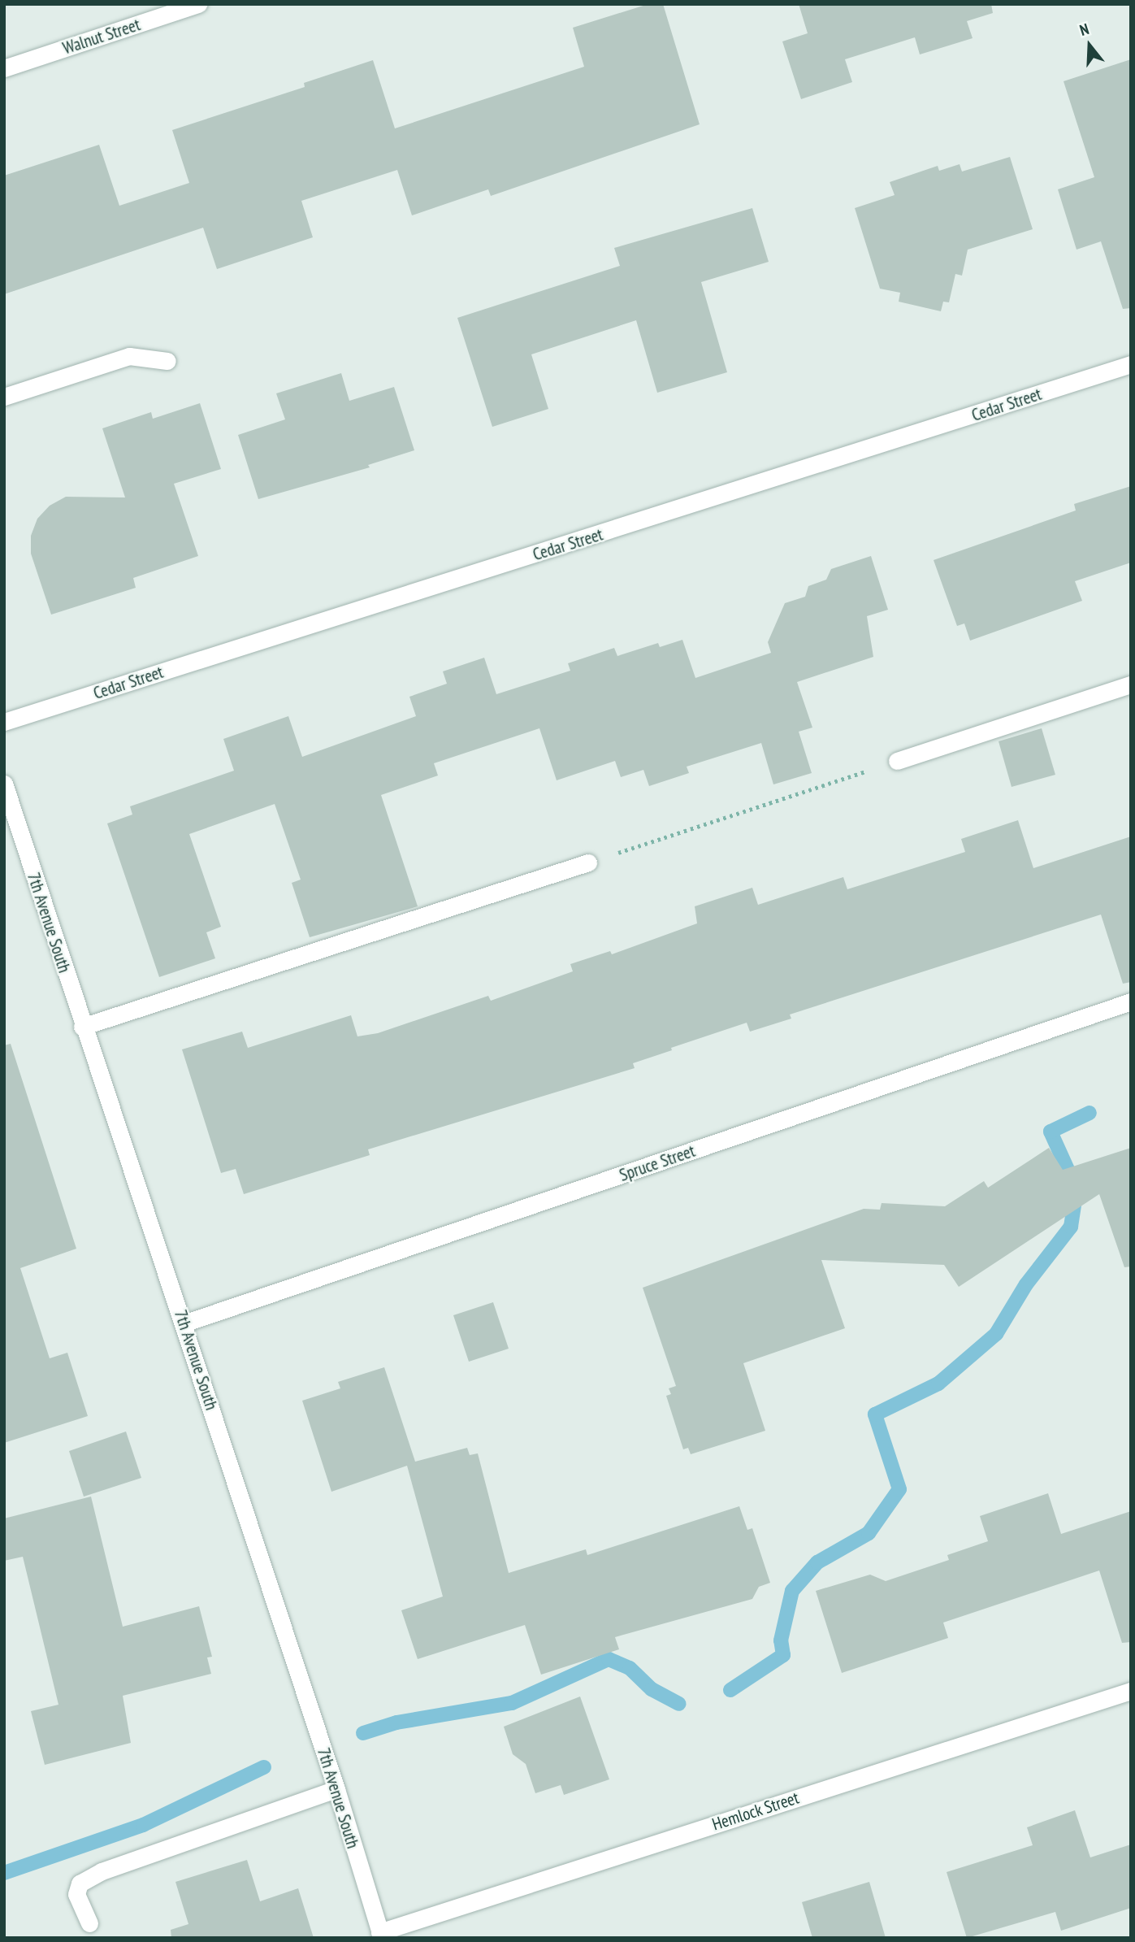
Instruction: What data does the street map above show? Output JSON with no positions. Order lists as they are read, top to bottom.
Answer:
{
  "streets": {
    "street": [
      "Walnut Street",
      "Cedar Street",
      "7th Avenue South",
      "Spruce Street",
      "Hemlock Street"
    ]
  },
  "crossings": [
    ["7th Avenue South", "Spruce Street"],
    ["7th Avenue South", "Hemlock Street"]
  ],
  "north": "top"
}
